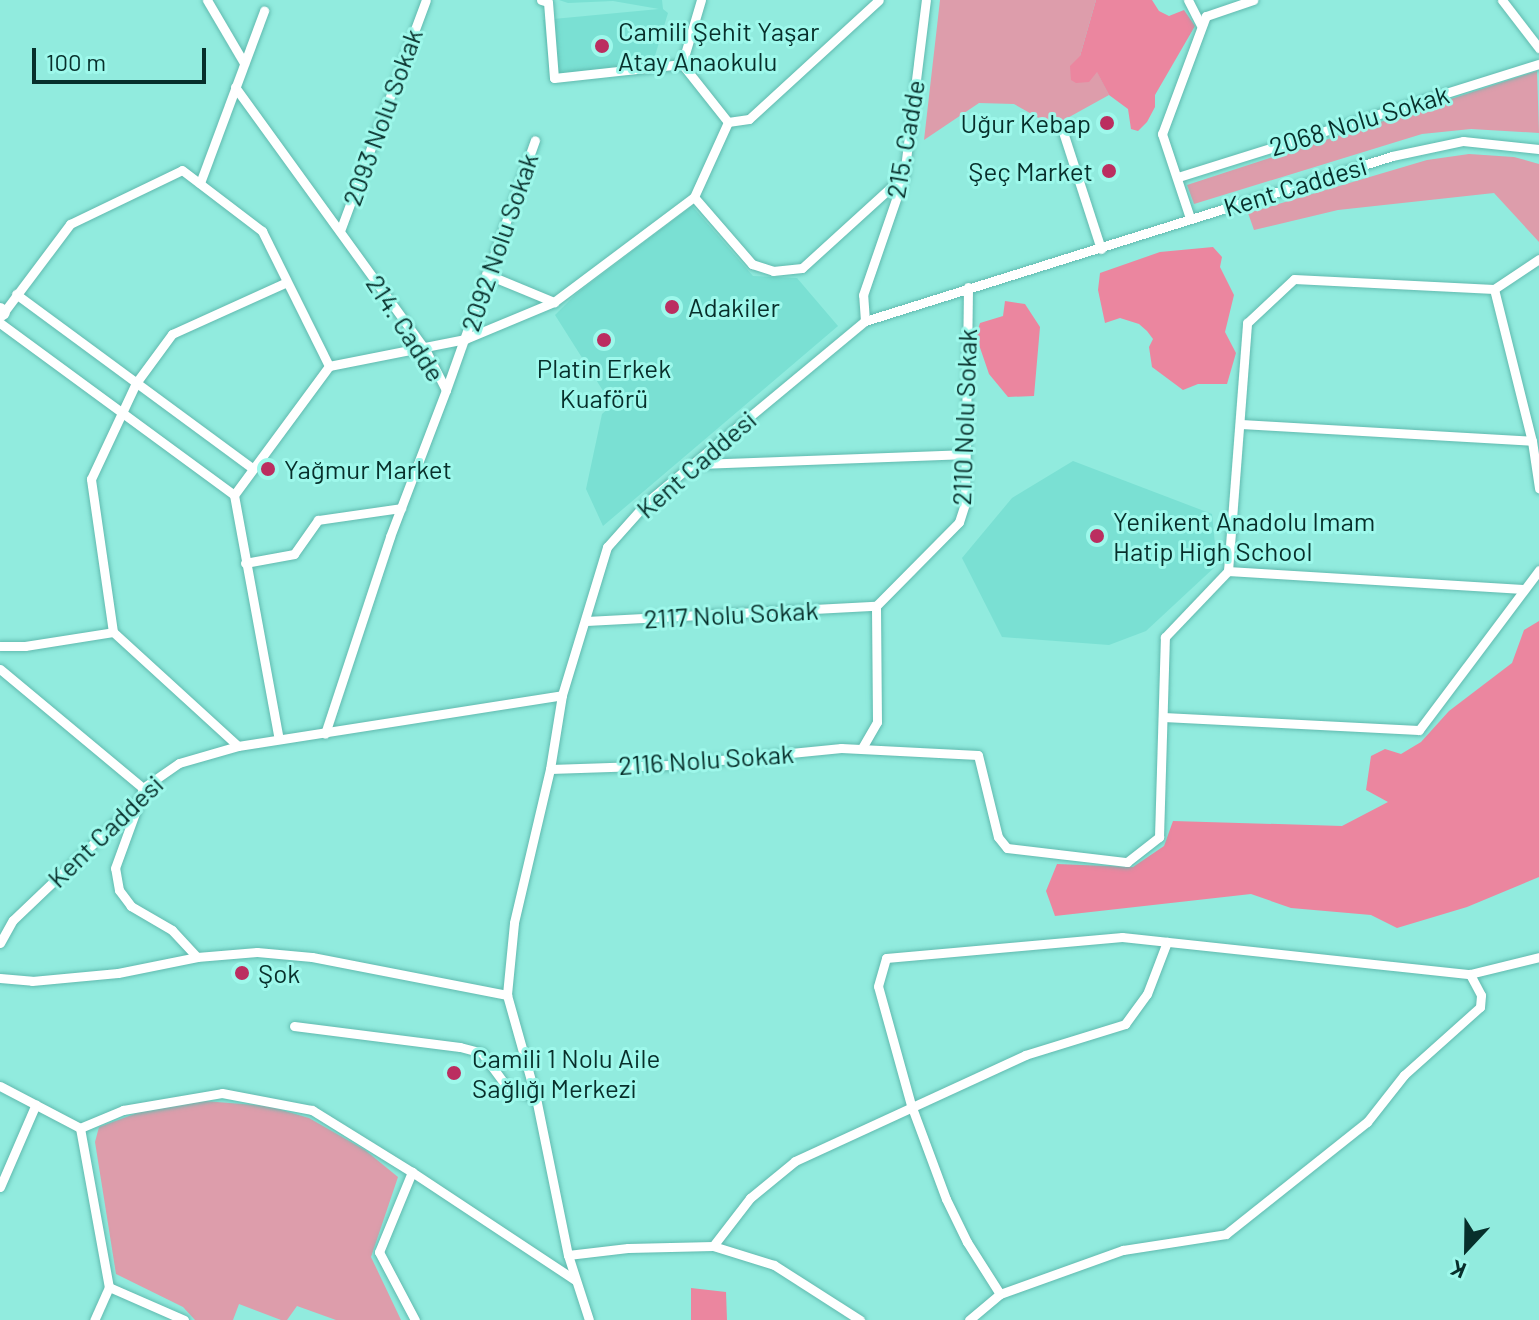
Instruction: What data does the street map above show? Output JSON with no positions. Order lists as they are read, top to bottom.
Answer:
{
  "streets": {
    "street": [
      "2093 Nolu Sokak",
      "2068 Nolu Sokak",
      "215. Cadde",
      "Kent Caddesi",
      "2092 Nolu Sokak",
      "214. Cadde",
      "2110 Nolu Sokak",
      "2117 Nolu Sokak",
      "2116 Nolu Sokak"
    ]
  },
  "crossings": [
    ["2093 Nolu Sokak", "214. Cadde"],
    ["215. Cadde", "Kent Caddesi"],
    ["Kent Caddesi", "214. Cadde"],
    ["Kent Caddesi", "2110 Nolu Sokak"],
    ["Kent Caddesi", "2117 Nolu Sokak"],
    ["2092 Nolu Sokak", "214. Cadde"],
    ["2110 Nolu Sokak", "2117 Nolu Sokak"]
  ],
  "places": [
    "Camili Şehit Yaşar Atay Anaokulu",
    "Uğur Kebap",
    "Şeç Market",
    "Adakiler",
    "Platin Erkek Kuaförü",
    "Yağmur Market",
    "Yenikent Anadolu Imam Hatip High School",
    "Şok",
    "Camili 1 Nolu Aile Sağlığı Merkezi"
  ],
  "scale_bar": "100 m",
  "north": "bottom"
}
